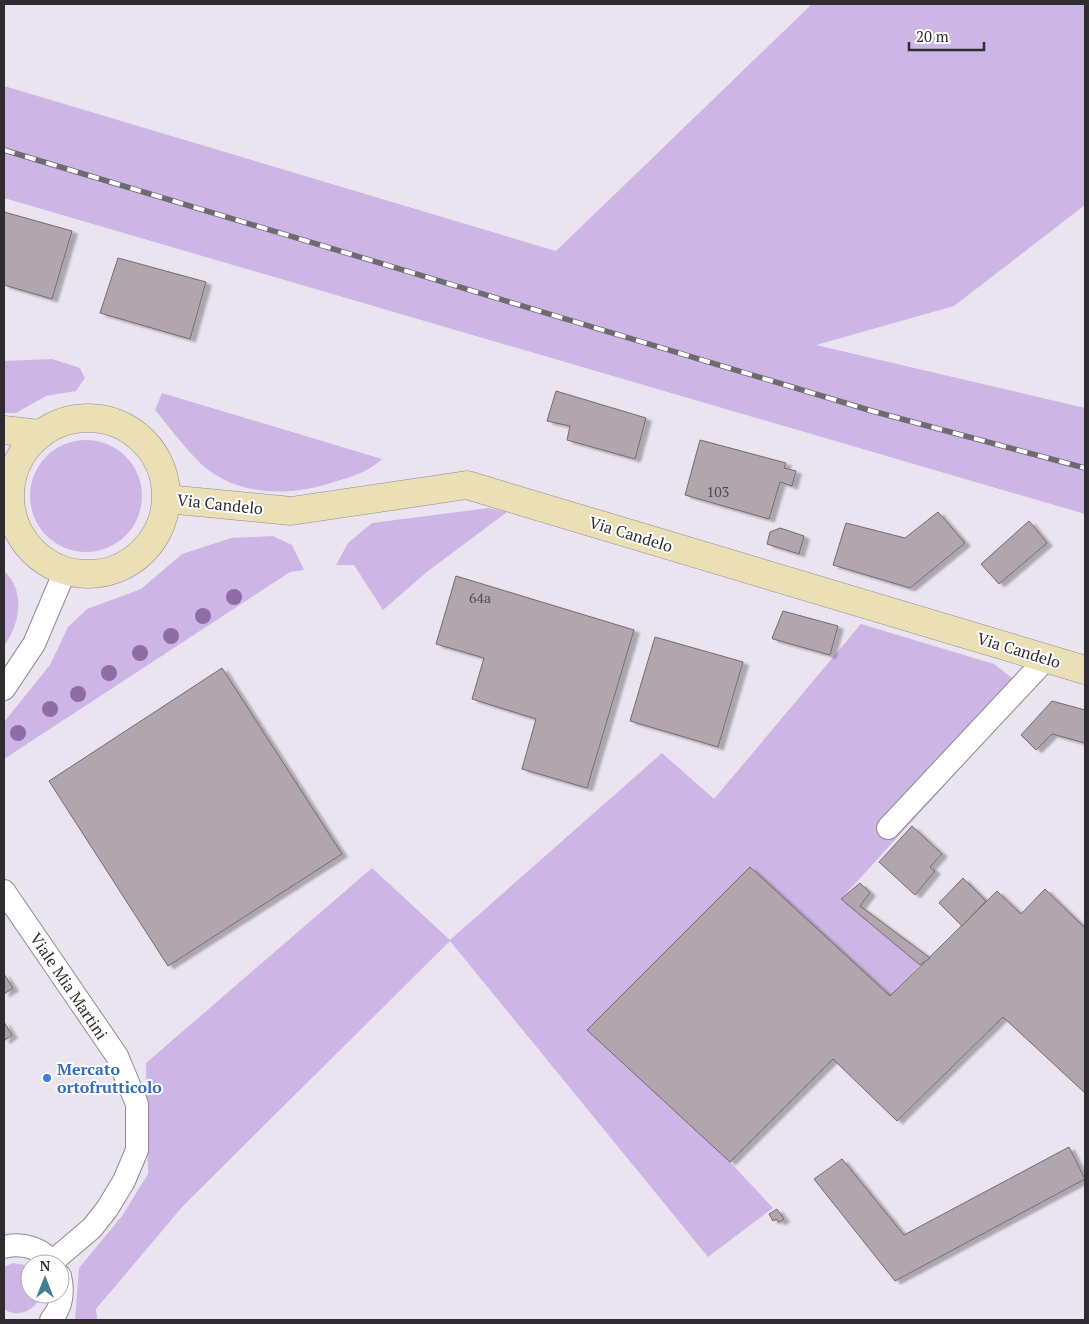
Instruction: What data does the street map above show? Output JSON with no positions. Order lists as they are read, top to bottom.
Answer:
{
  "streets": {
    "street": ["Via Candelo", "Viale Mia Martini"]
  },
  "places": ["Mercato ortofrutticolo"],
  "house_numbers": ["103", "64a"],
  "scale_bar": "20 m",
  "north": "top"
}
